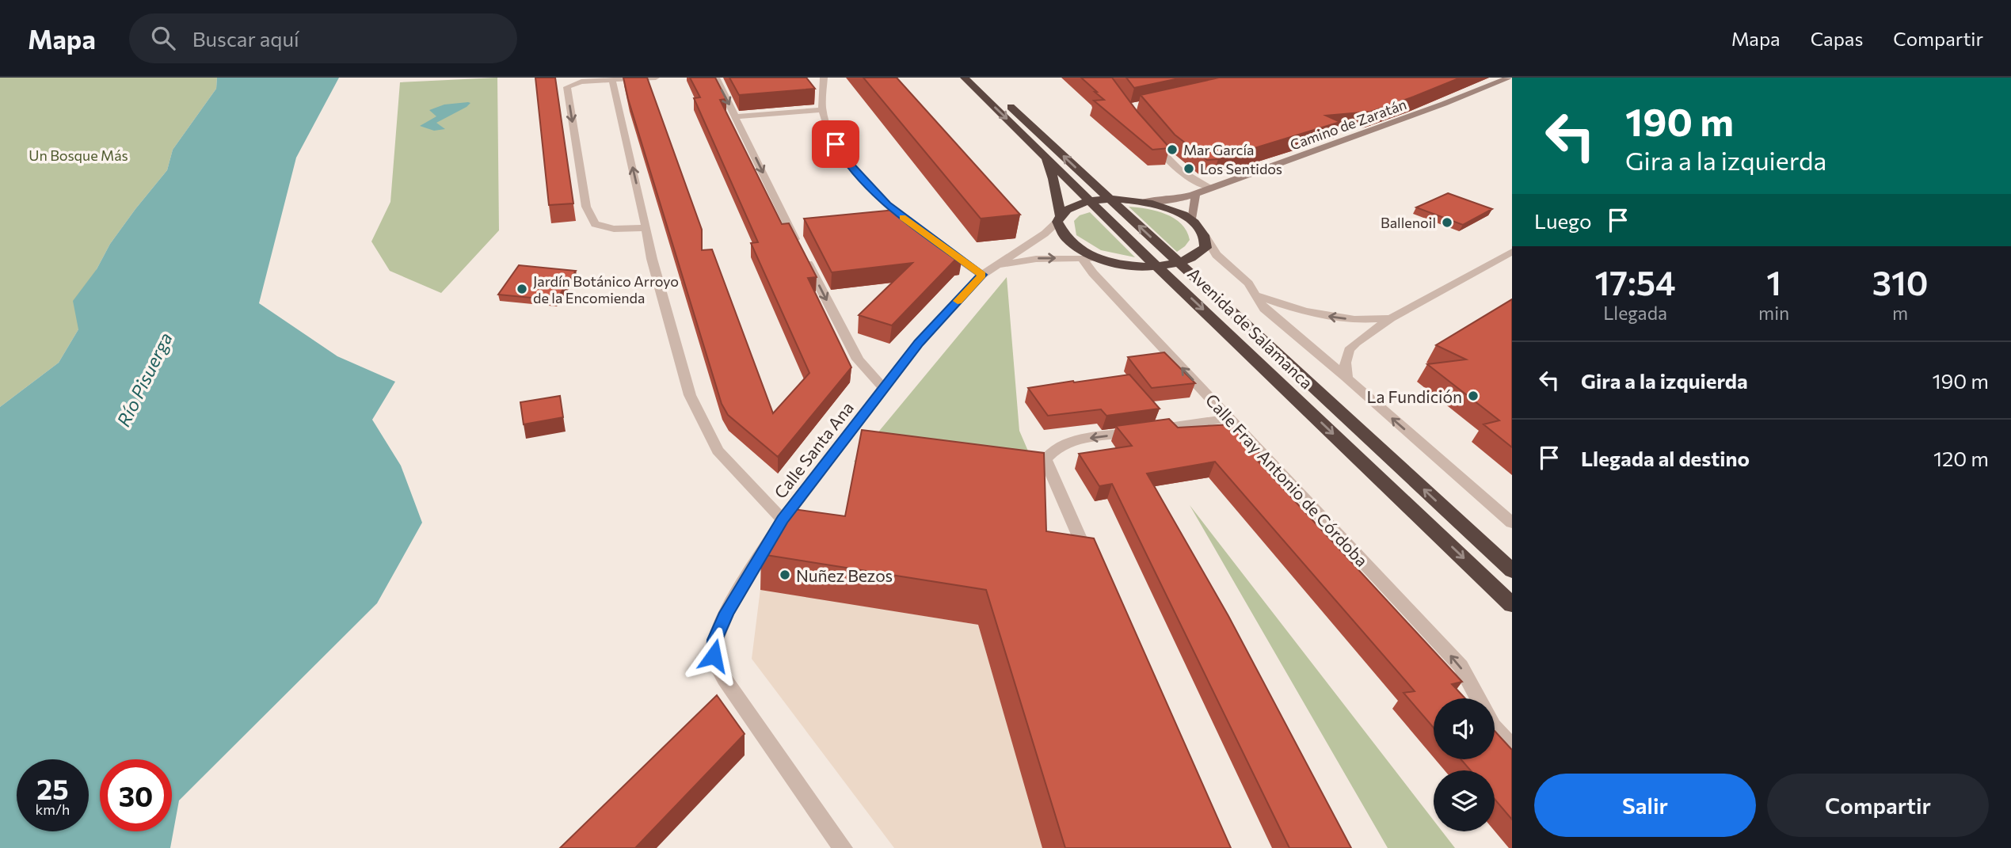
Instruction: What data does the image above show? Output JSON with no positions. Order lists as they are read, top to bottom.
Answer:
{
  "streets": {
    "highway": ["Avenida de Salamanca"],
    "street": ["Camino de Zaratán", "Calle Santa Ana", "Calle Fray Antonio de Córdoba"]
  },
  "crossings": [
    ["Calle Santa Ana", "Calle Fray Antonio de Córdoba"]
  ],
  "one_way": ["Calle Fray Antonio de Córdoba"],
  "water": ["Río Pisuerga"],
  "parks": ["Un Bosque Más"],
  "places": [
    "Mar García",
    "Los Sentidos",
    "Ballenoil",
    "Jardín Botánico Arroyo de la Encomienda",
    "La Fundición",
    "Nuñez Bezos"
  ],
  "page": {
    "header": "Mapa",
    "search": "Buscar aquí",
    "nav": ["Mapa", "Capas", "Compartir"],
    "turn": ["190 m", "Gira a la izquierda"],
    "then": "Luego",
    "eta": [
      "17:54",
      "Llegada",
      "1",
      "min",
      "310",
      "m"
    ],
    "list": [
      {
        "name": "Gira a la izquierda",
        "value": "190 m"
      },
      {
        "name": "Llegada al destino",
        "value": "120 m"
      }
    ],
    "speed": "25 km/h",
    "limit": "30",
    "buttons": ["Salir", "Compartir"]
  }
}
